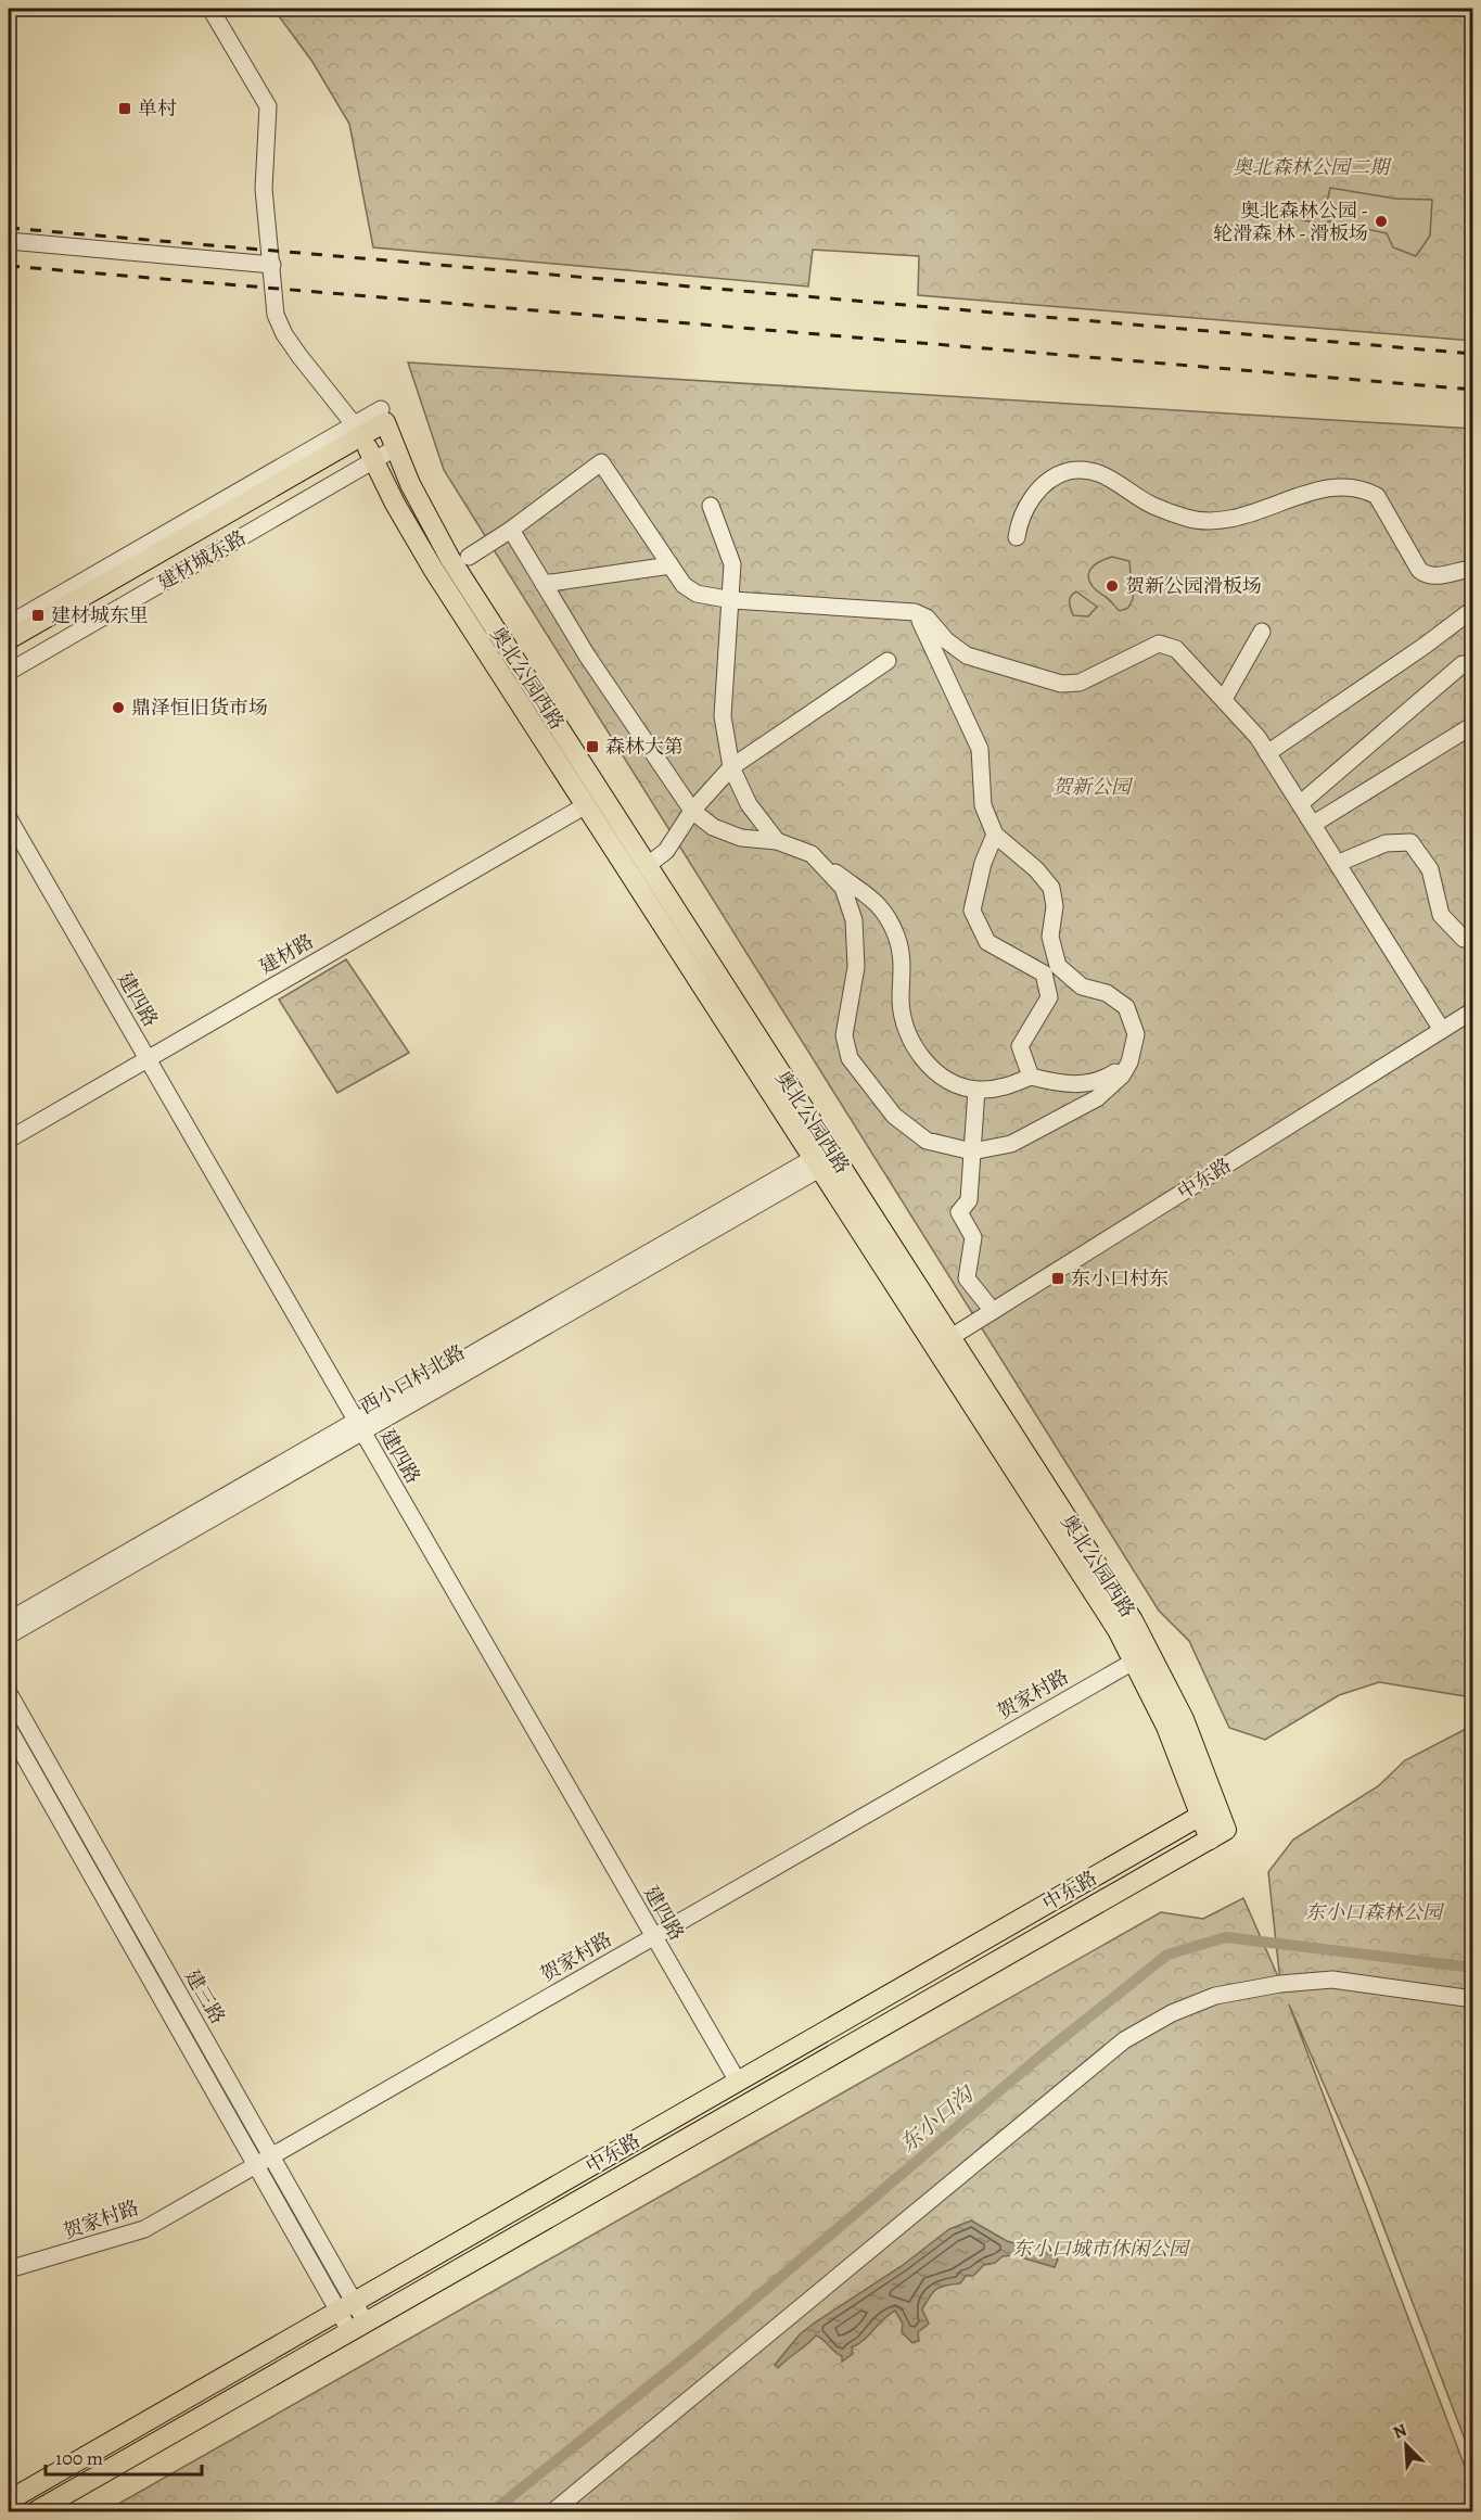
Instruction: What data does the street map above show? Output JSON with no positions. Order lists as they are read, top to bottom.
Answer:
{
  "streets": {
    "main road": ["建材城东路", "奥北公园西路", "中东路"],
    "street": [
      "建材路",
      "建四路",
      "西小口村北路",
      "贺家村路",
      "建三路"
    ]
  },
  "crossings": [
    ["建材城东路", "奥北公园西路"],
    ["奥北公园西路", "建材路"],
    ["奥北公园西路", "中东路"],
    ["奥北公园西路", "西小口村北路"],
    ["奥北公园西路", "贺家村路"],
    ["建材路", "建四路"],
    ["建四路", "中东路"],
    ["建四路", "西小口村北路"],
    ["建四路", "贺家村路"],
    ["中东路", "建三路"],
    ["贺家村路", "建三路"]
  ],
  "water": ["东小口沟"],
  "parks": [
    "奥北森林公园二期",
    "贺新公园",
    "东小口森林公园",
    "东小口城市休闲公园"
  ],
  "places": {
    "transit": [
      "单村",
      "建材城东里",
      "森林大第",
      "东小口村东"
    ],
    "other": ["奥北森林公园 - 轮滑森 林 - 滑板场", "贺新公园滑板场", "鼎泽恒旧货市场"]
  },
  "scale_bar": "100 m",
  "north": "top left"
}
